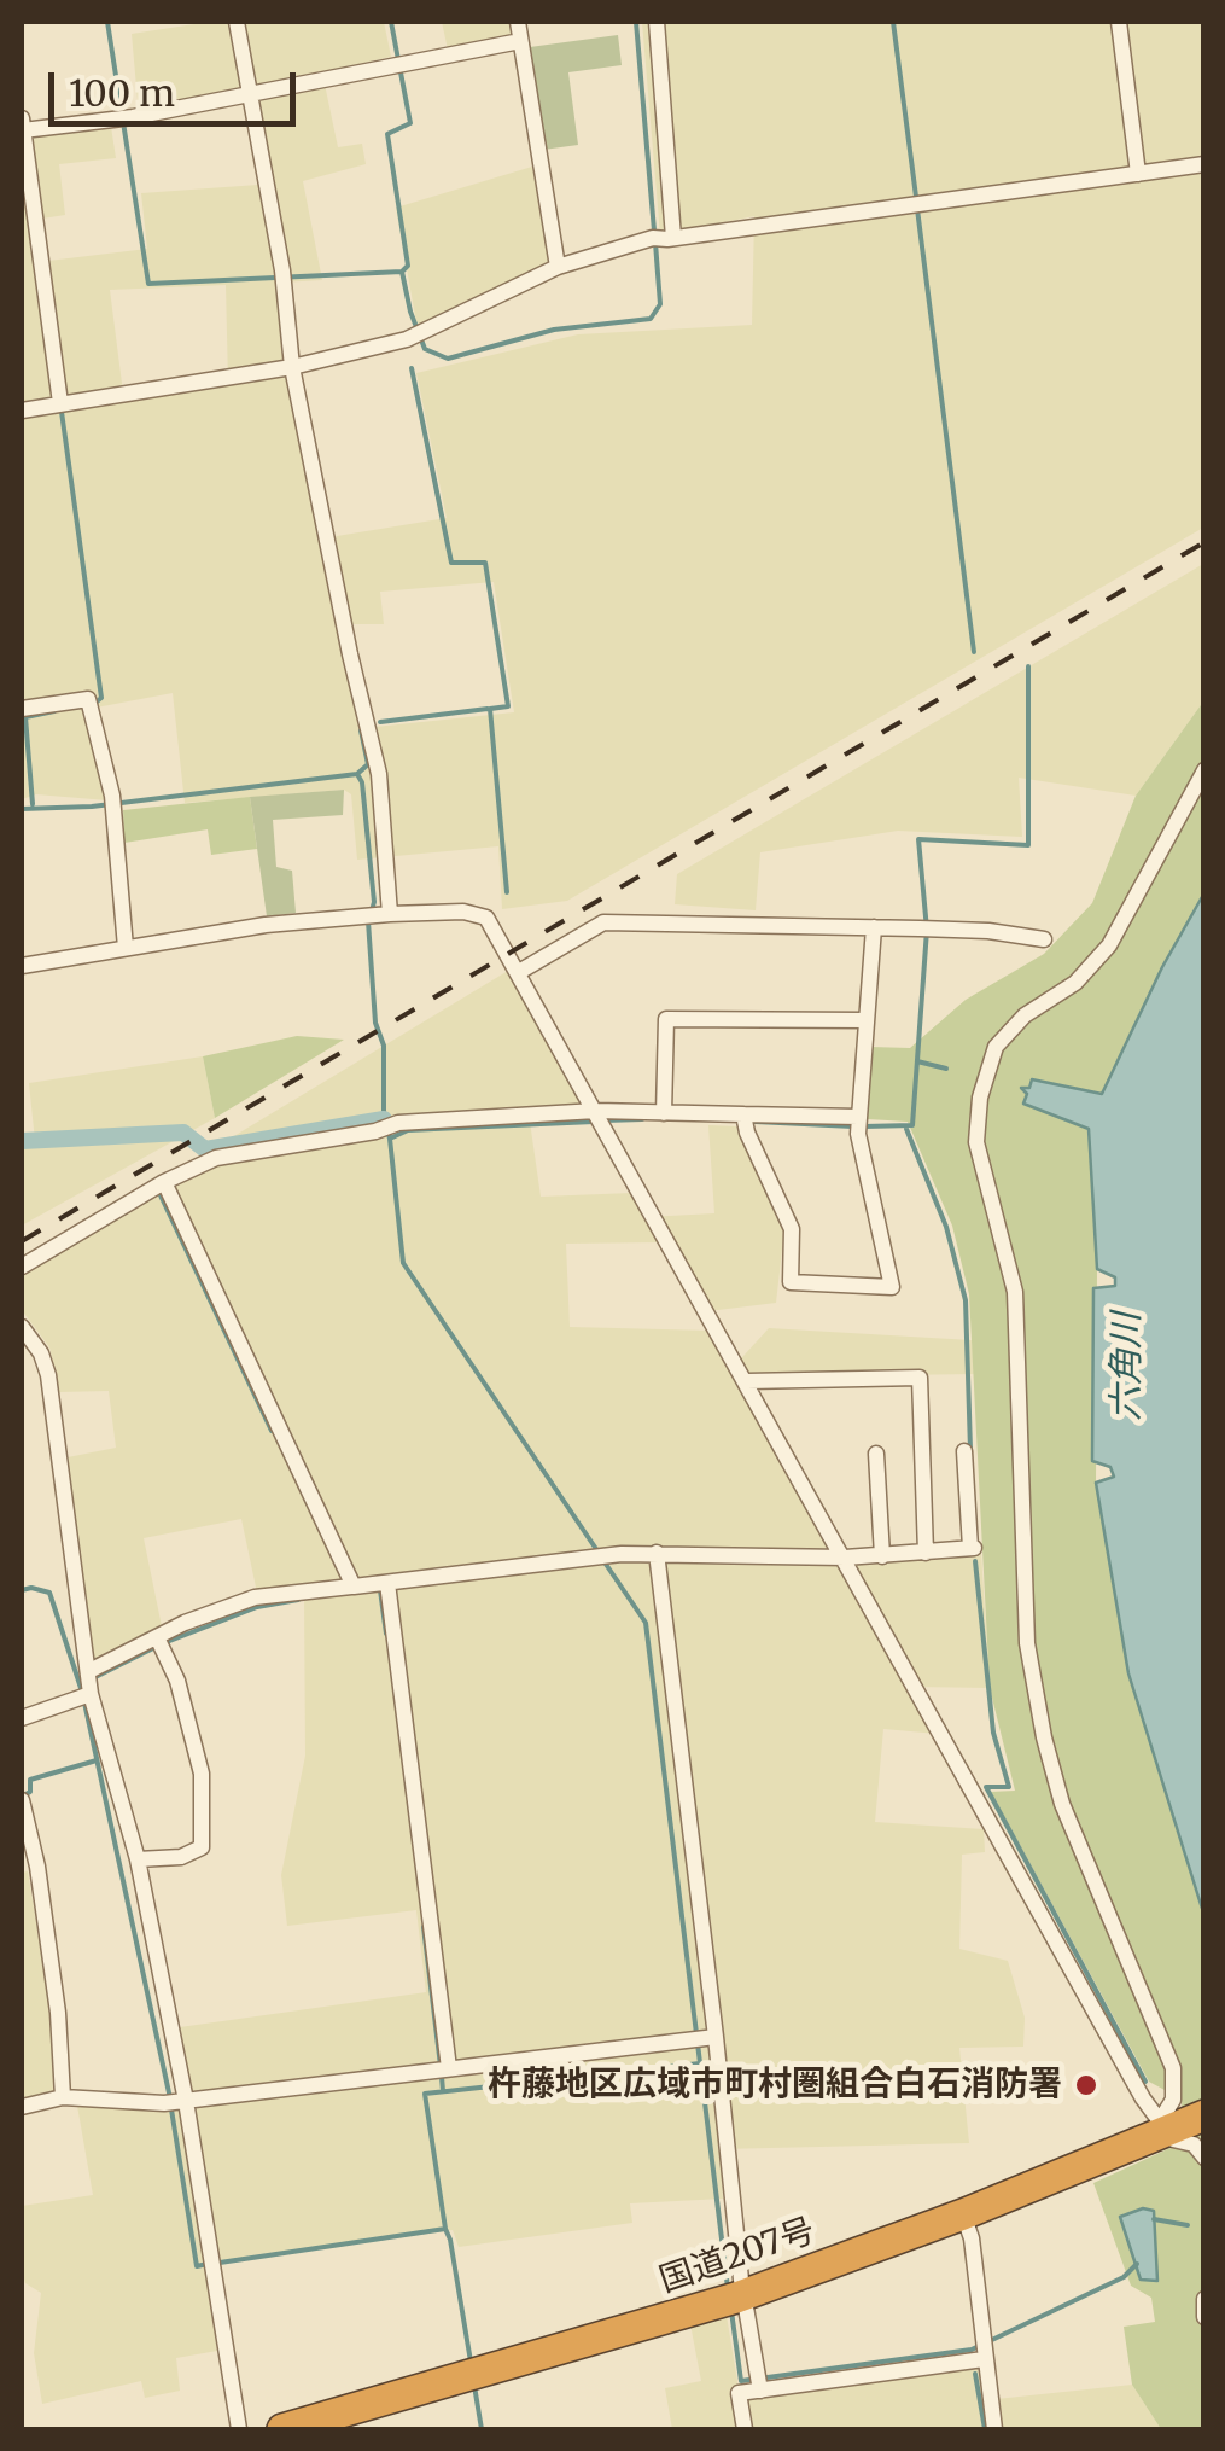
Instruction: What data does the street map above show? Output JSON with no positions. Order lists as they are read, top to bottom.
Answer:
{
  "streets": {
    "highway": ["国道207号"]
  },
  "water": ["六角川"],
  "places": ["杵藤地区広域市町村圏組合白石消防署"],
  "scale_bar": "100 m"
}
